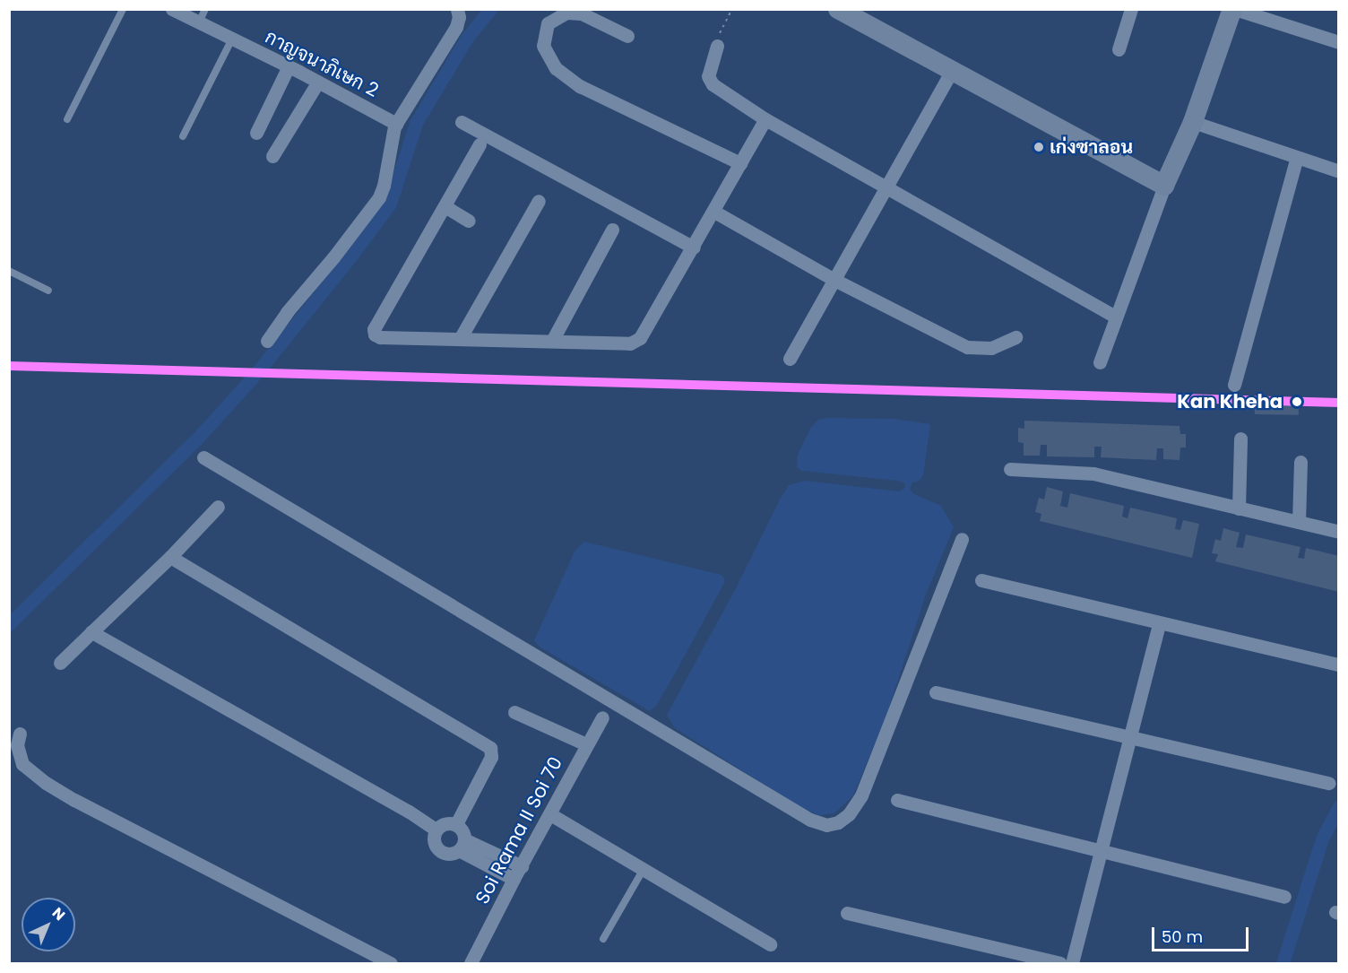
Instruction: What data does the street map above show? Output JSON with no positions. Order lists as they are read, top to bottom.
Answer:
{
  "streets": {
    "street": ["กาญจนาภิเษก 2", "Soi Rama II Soi 70"]
  },
  "places": ["เก่งซาลอน", "Kan Kheha"],
  "scale_bar": "50 m",
  "north": "top right"
}
